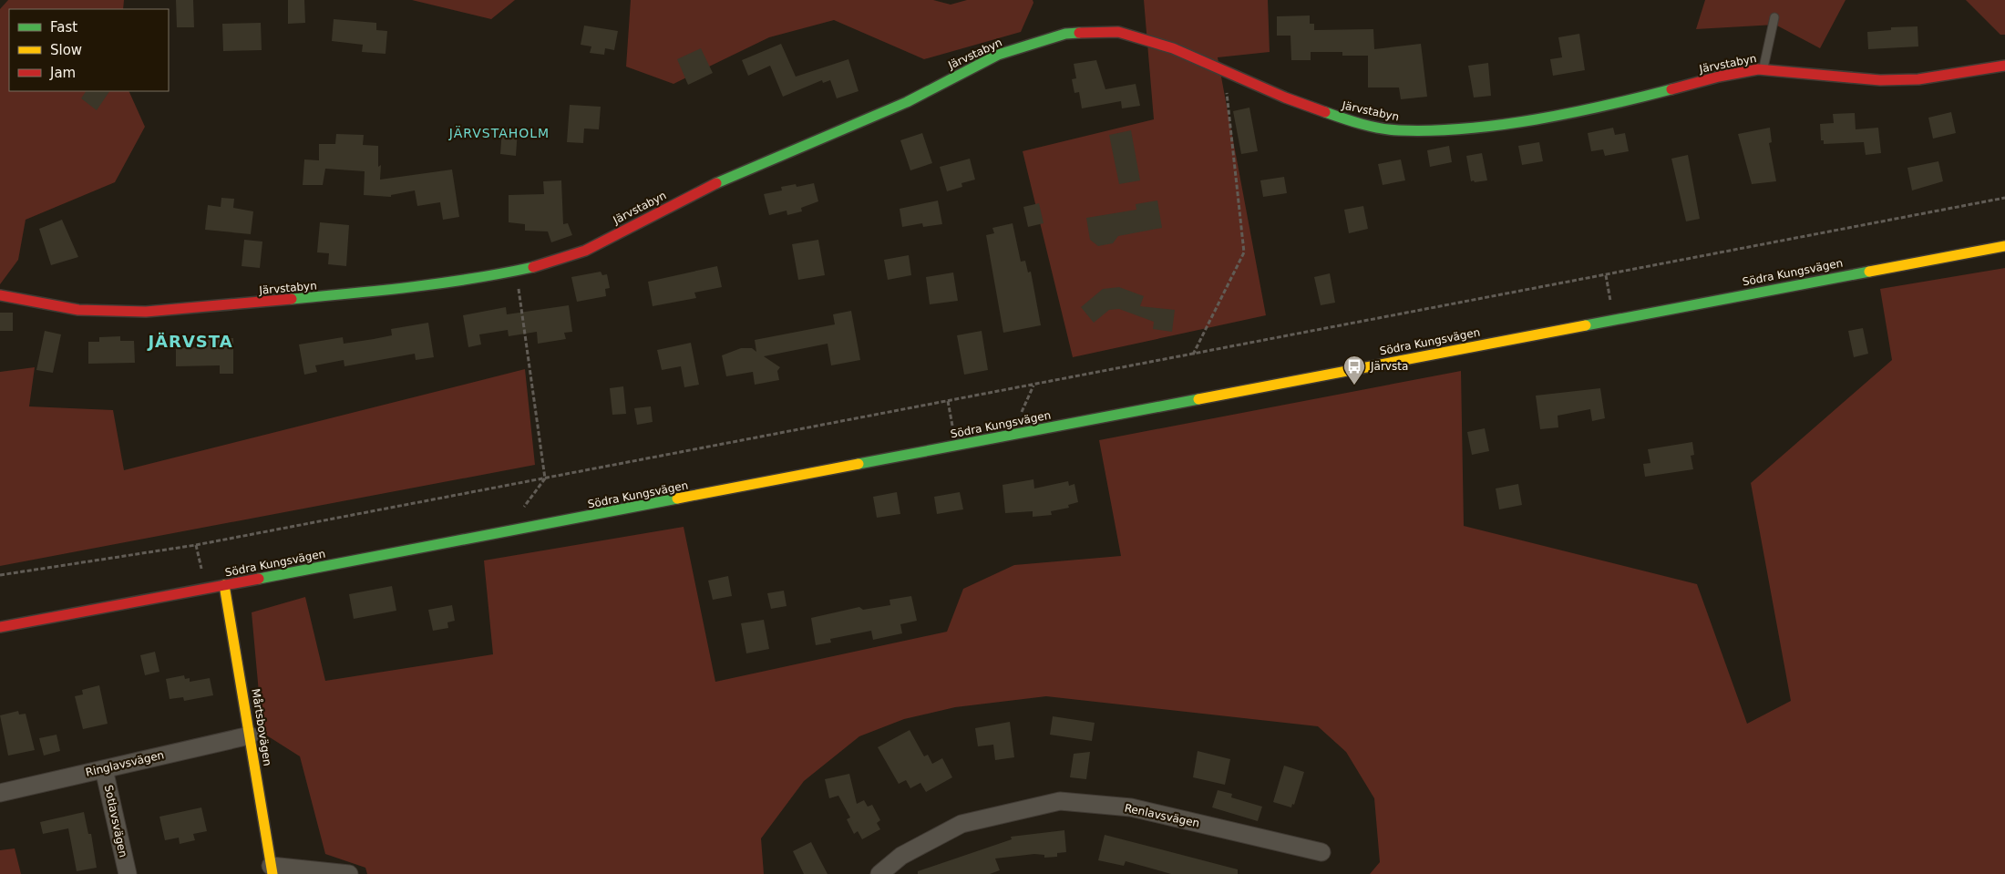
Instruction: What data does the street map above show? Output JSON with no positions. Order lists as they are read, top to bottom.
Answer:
{
  "streets": {
    "street": [
      "Järvstabyn",
      "Södra Kungsvägen",
      "Mårtsbovägen",
      "Ringlavsvägen",
      "Renlavsvägen",
      "Sotlavsvägen"
    ]
  },
  "crossings": [
    ["Södra Kungsvägen", "Mårtsbovägen"],
    ["Mårtsbovägen", "Ringlavsvägen"],
    ["Ringlavsvägen", "Sotlavsvägen"]
  ],
  "districts": ["JÄRVSTAHOLM", "JÄRVSTA"],
  "places": {
    "bus stop": ["Järvsta"]
  },
  "legend": ["Fast", "Slow", "Jam"]
}
